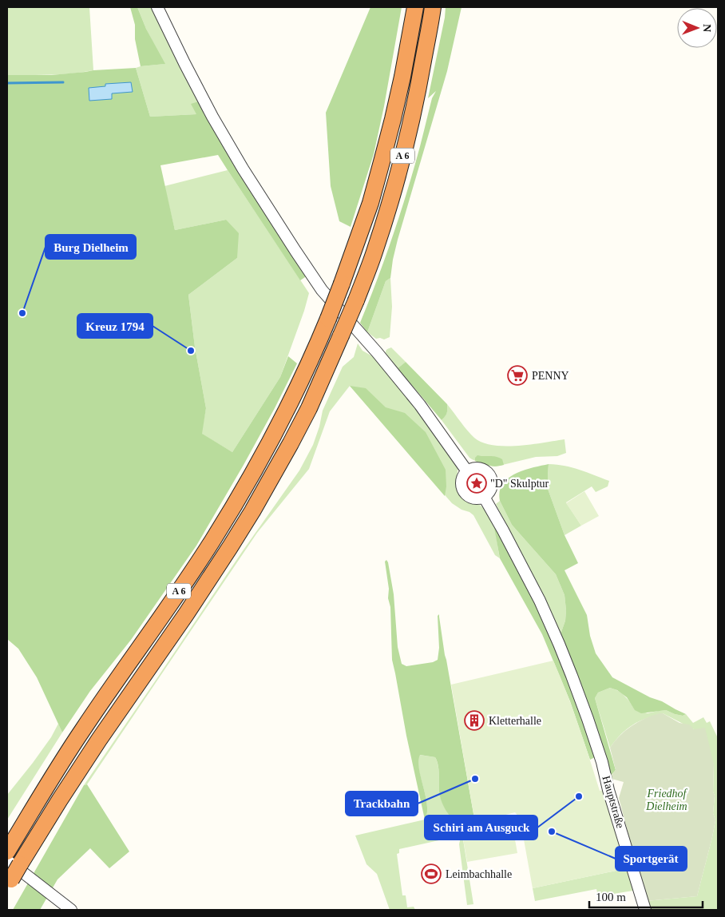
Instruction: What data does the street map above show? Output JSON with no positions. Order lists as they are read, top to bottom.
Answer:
{
  "streets": {
    "highway": ["A 6"],
    "street": ["Hauptstraße"]
  },
  "parks": ["Friedhof Dielheim"],
  "places": {
    "other": [
      "Burg Dielheim",
      "Kreuz 1794",
      "Trackbahn",
      "Schiri am Ausguck",
      "Sportgerät"
    ],
    "supermarket": ["PENNY"],
    "place": ["\"D\" Skulptur"],
    "building": ["Kletterhalle"],
    "sports": ["Leimbachhalle"]
  },
  "scale_bar": "100 m",
  "north": "right"
}
